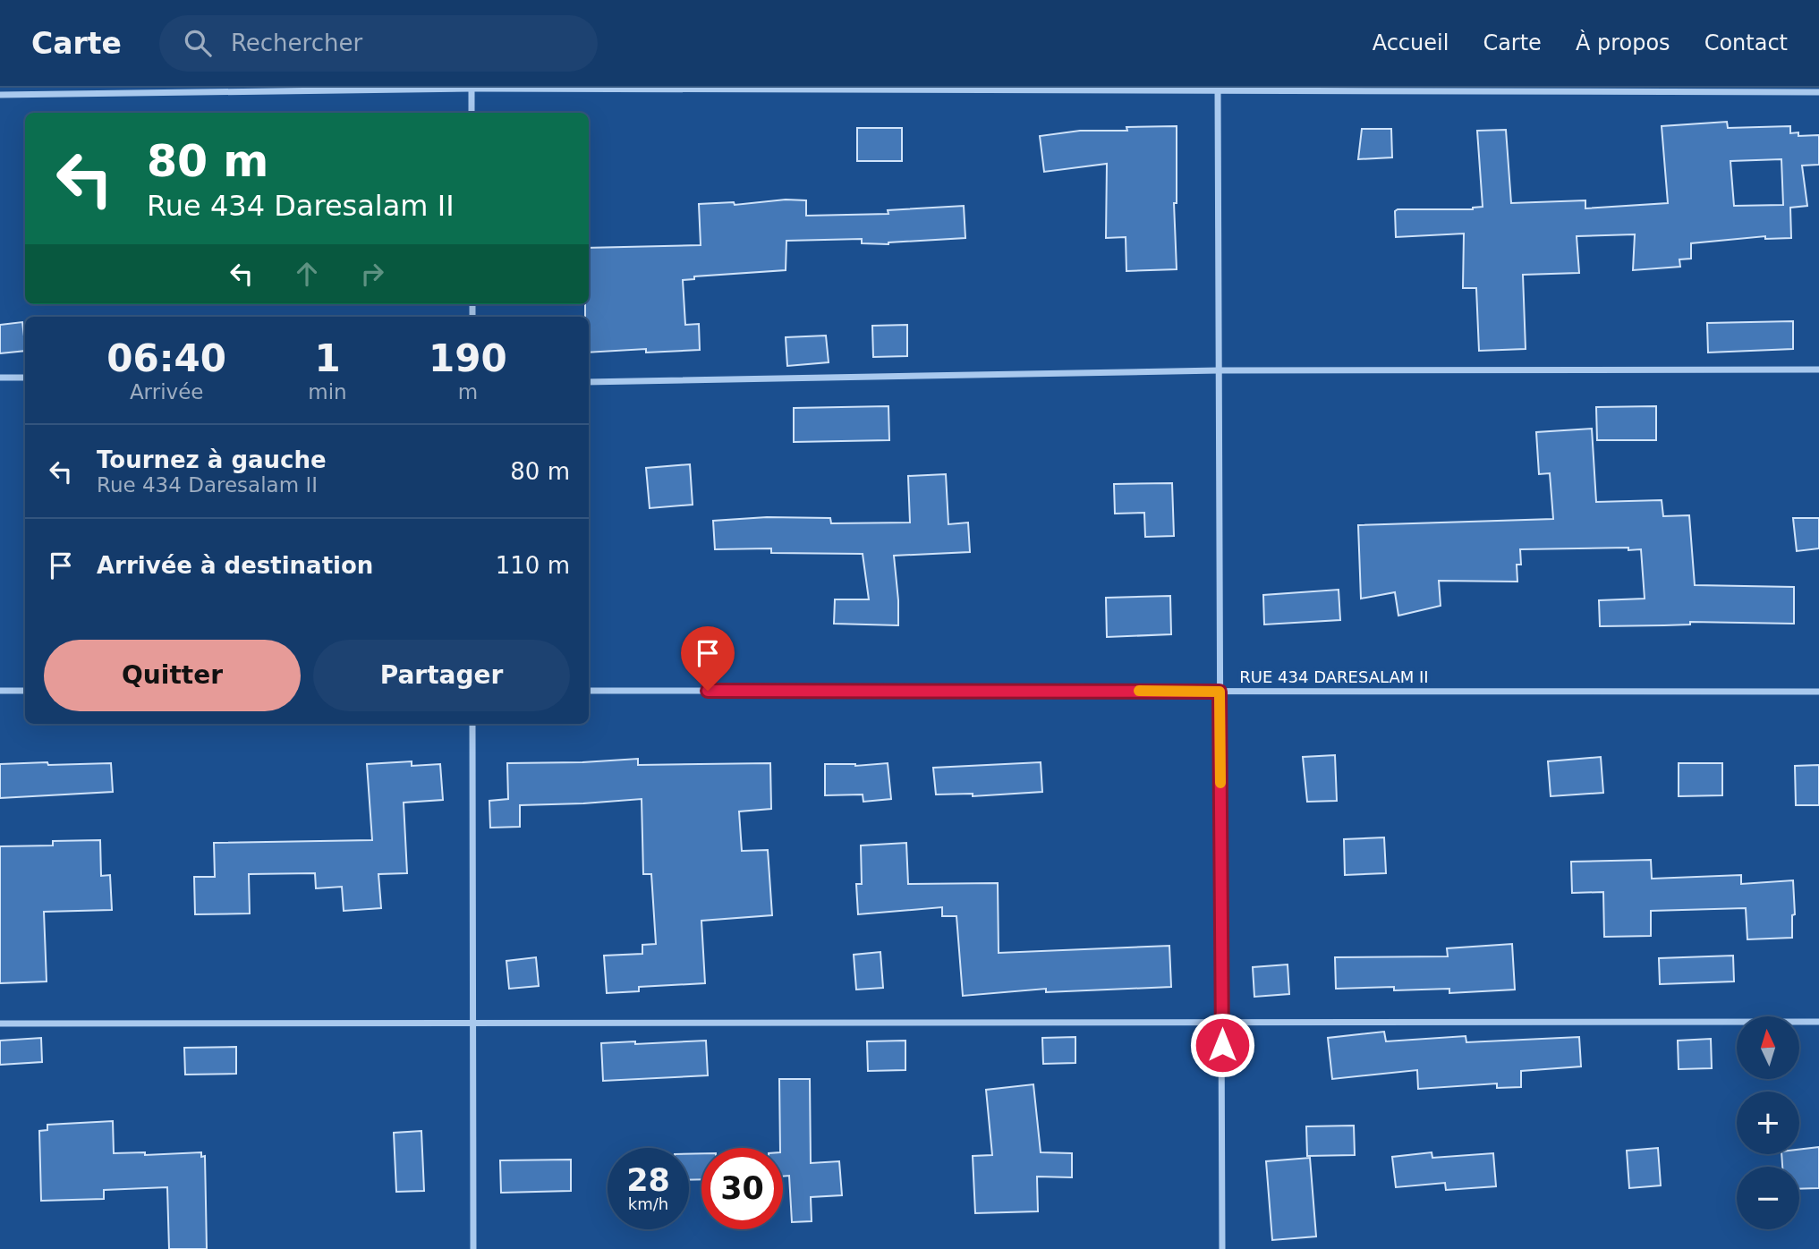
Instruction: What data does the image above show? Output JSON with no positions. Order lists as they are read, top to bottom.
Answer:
{
  "streets": {
    "street": ["RUE 434 DARESALAM II"]
  },
  "north": "top",
  "page": {
    "header": "Carte",
    "search": "Rechercher",
    "nav": [
      "Accueil",
      "Carte",
      "À propos",
      "Contact"
    ],
    "turn": ["80 m", "Rue 434 Daresalam II"],
    "eta": [
      "06:40",
      "Arrivée",
      "1",
      "min",
      "190",
      "m"
    ],
    "list": [
      {
        "name": "Tournez à gauche",
        "note": "Rue 434 Daresalam II",
        "value": "80 m"
      },
      {
        "name": "Arrivée à destination",
        "value": "110 m"
      }
    ],
    "buttons": ["Quitter", "Partager"],
    "map_buttons": ["+", "−"],
    "speed": "28 km/h",
    "limit": "30"
  }
}
